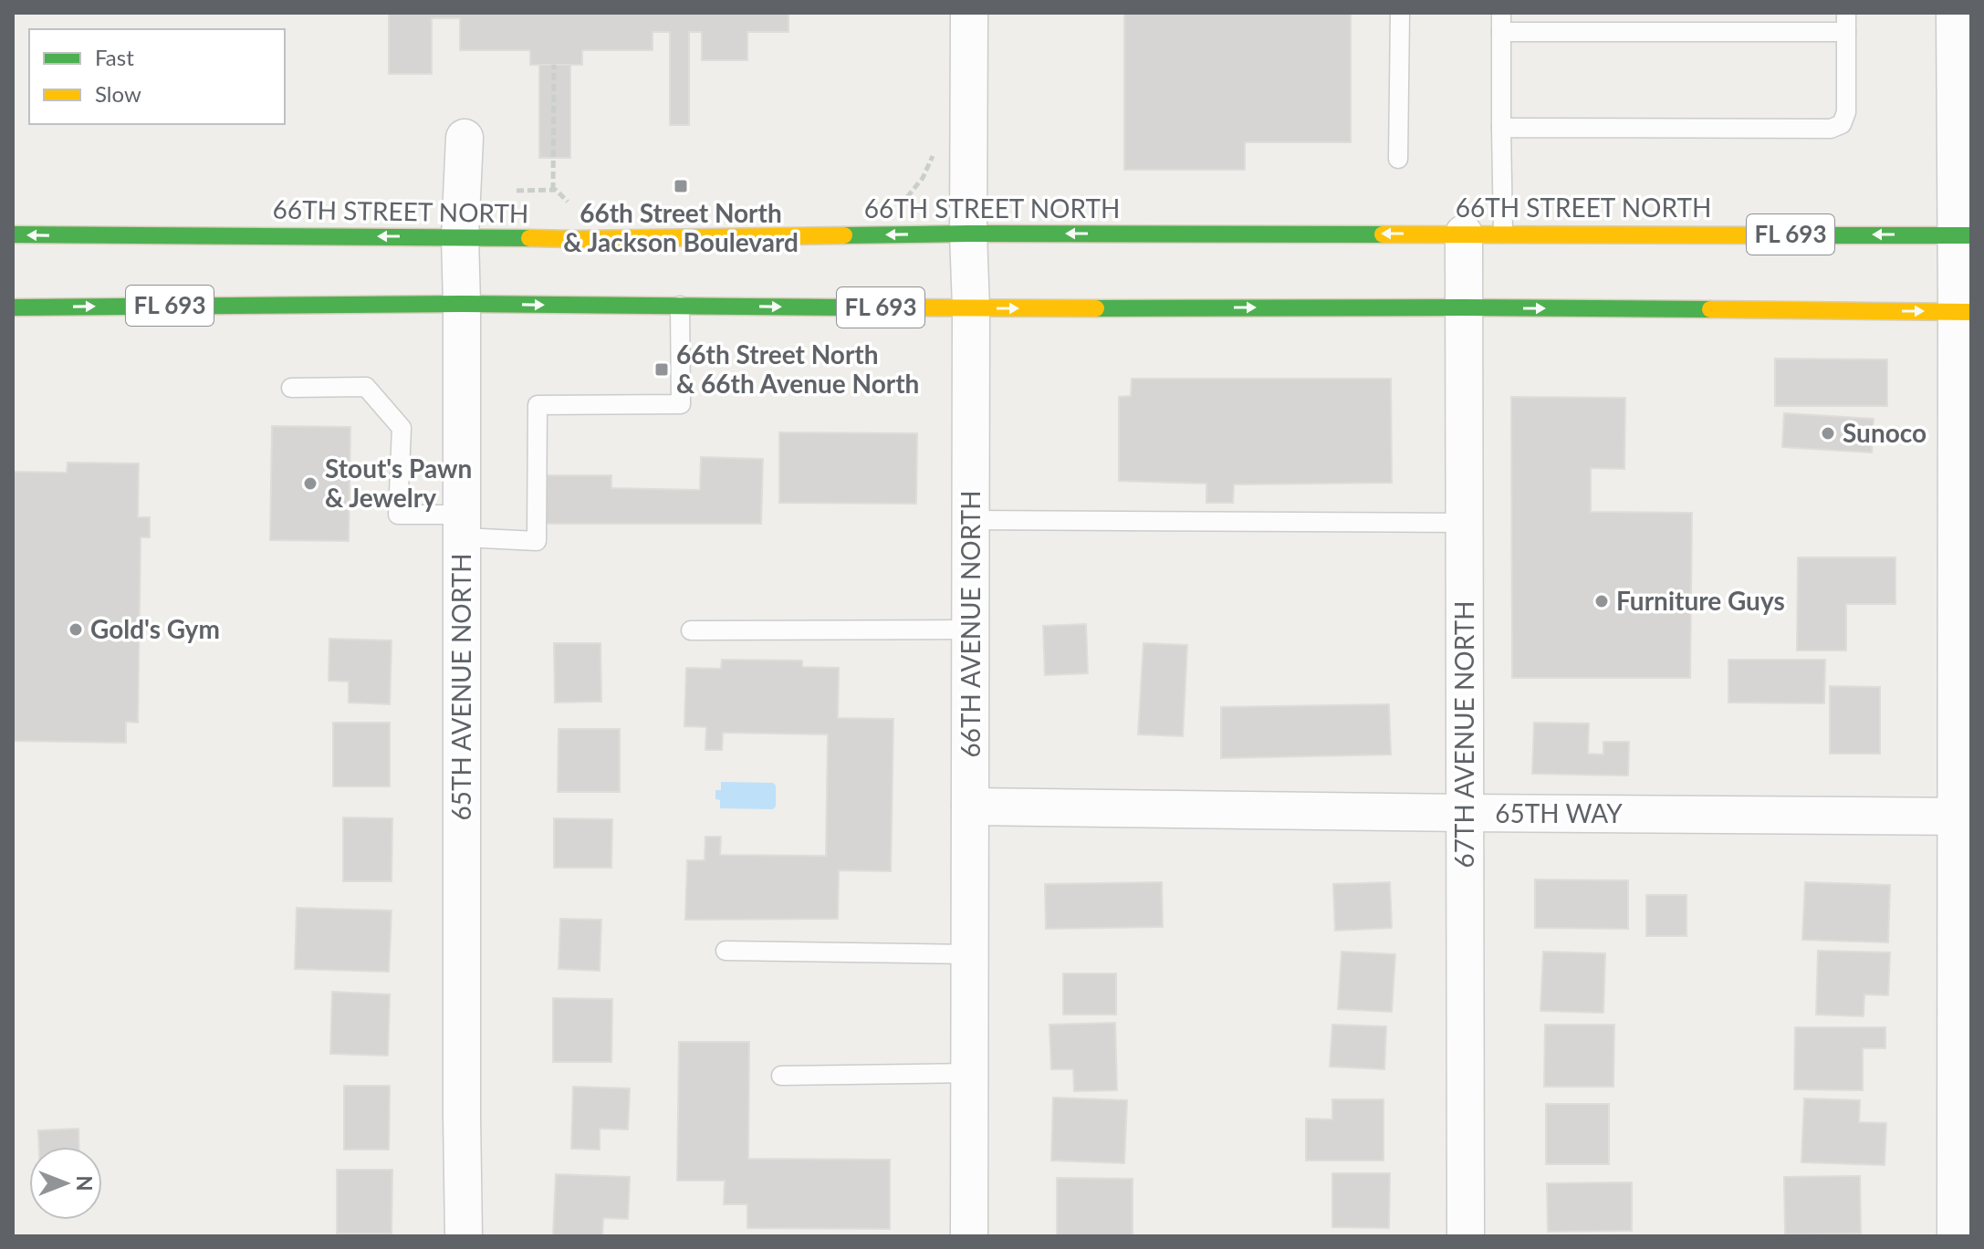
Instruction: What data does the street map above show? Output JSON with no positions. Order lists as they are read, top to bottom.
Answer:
{
  "streets": {
    "main road": ["66TH STREET NORTH", "FL 693"],
    "street": [
      "66TH AVENUE NORTH",
      "65TH AVENUE NORTH",
      "67TH AVENUE NORTH",
      "65TH WAY"
    ]
  },
  "crossings": [
    ["66TH STREET NORTH", "66TH AVENUE NORTH"],
    ["66TH STREET NORTH", "65TH AVENUE NORTH"],
    ["66TH STREET NORTH", "67TH AVENUE NORTH"],
    ["FL 693", "66TH AVENUE NORTH"],
    ["FL 693", "65TH AVENUE NORTH"],
    ["FL 693", "67TH AVENUE NORTH"],
    ["66TH AVENUE NORTH", "65TH WAY"],
    ["67TH AVENUE NORTH", "65TH WAY"]
  ],
  "places": {
    "transit": ["66th Street North & Jackson Boulevard", "66th Street North & 66th Avenue North"],
    "other": [
      "Sunoco",
      "Stout's Pawn & Jewelry",
      "Furniture Guys",
      "Gold's Gym"
    ]
  },
  "legend": ["Fast", "Slow"],
  "north": "right"
}
